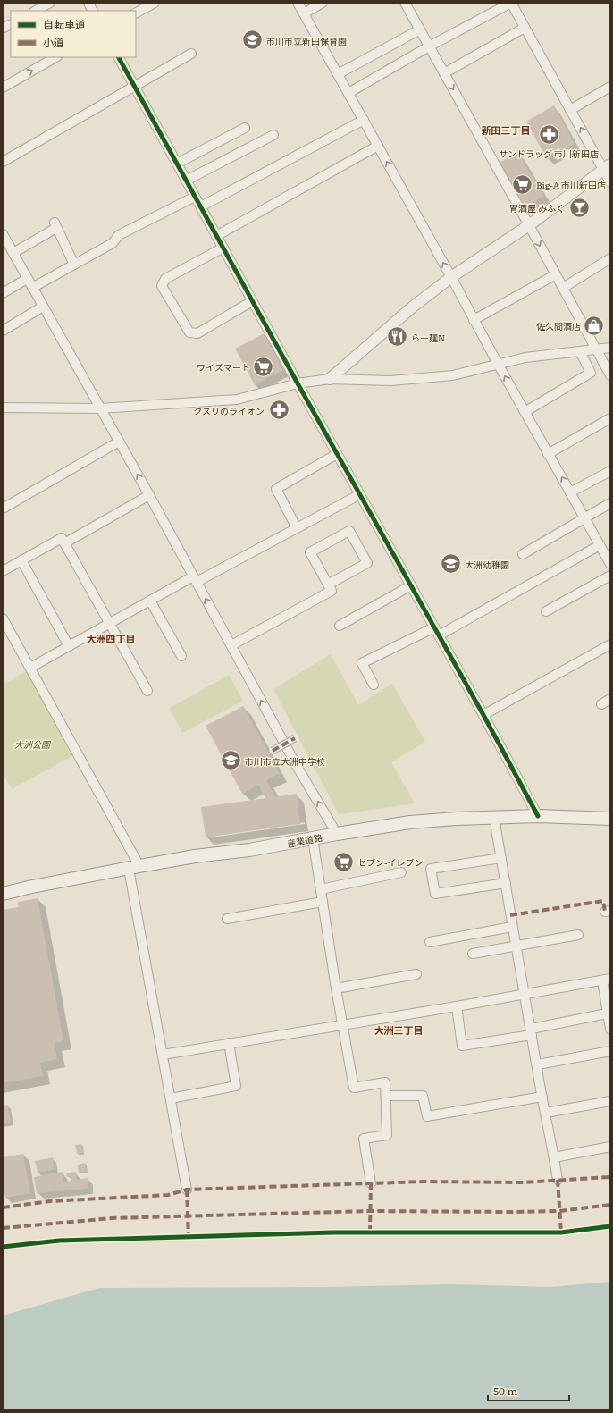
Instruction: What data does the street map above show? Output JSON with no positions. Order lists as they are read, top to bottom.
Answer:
{
  "streets": {
    "main road": ["産業道路"]
  },
  "districts": ["新田三丁目", "大洲四丁目", "大洲三丁目"],
  "parks": ["大洲公園"],
  "places": {
    "school or university": ["市川市立新田保育園", "大洲幼稚園", "市川市立大洲中学校"],
    "pharmacy": ["サンドラッグ 市川新田店", "クスリのライオン"],
    "supermarket": ["Big-A 市川新田店", "ワイズマート", "セブン-イレブン"],
    "bar": ["胃酒屋 みふく"],
    "shop": ["佐久間酒店"],
    "restaurant": ["らー麺N"]
  },
  "legend": ["自転車道", "小道"],
  "scale_bar": "50 m"
}
